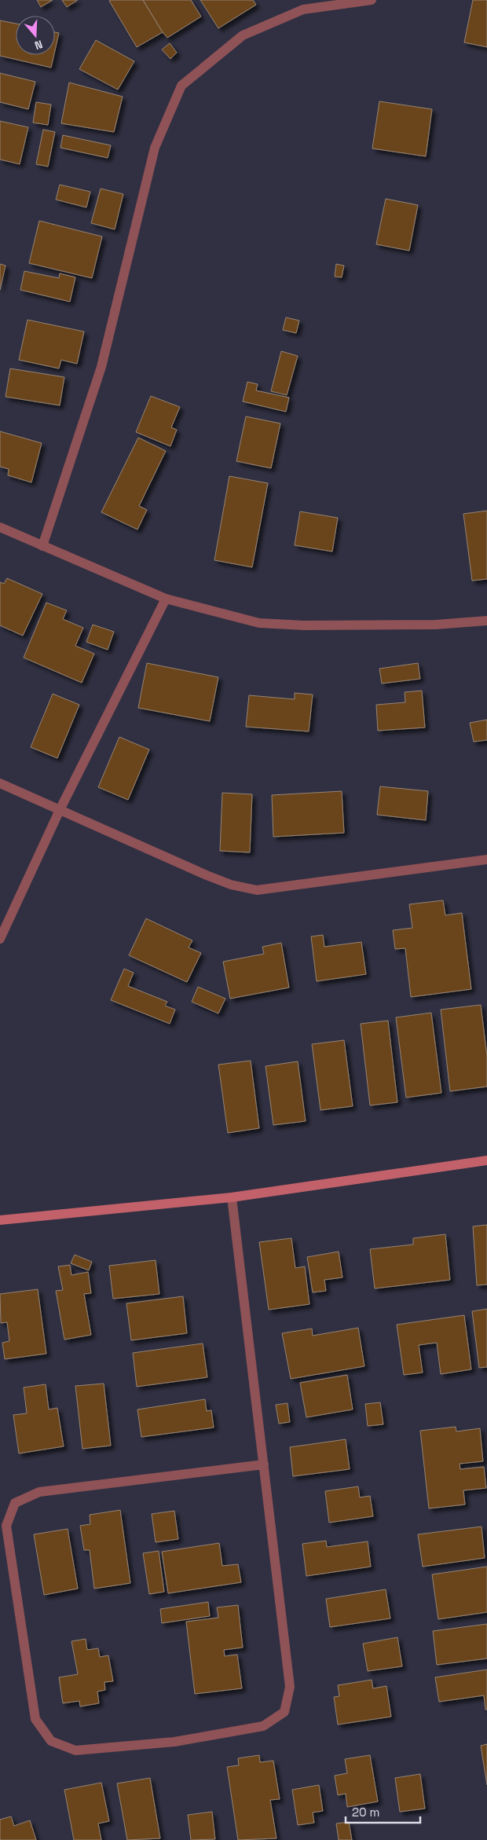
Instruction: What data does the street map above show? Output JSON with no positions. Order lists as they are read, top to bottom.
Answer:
{
  "scale_bar": "20 m",
  "north": "bottom"
}
